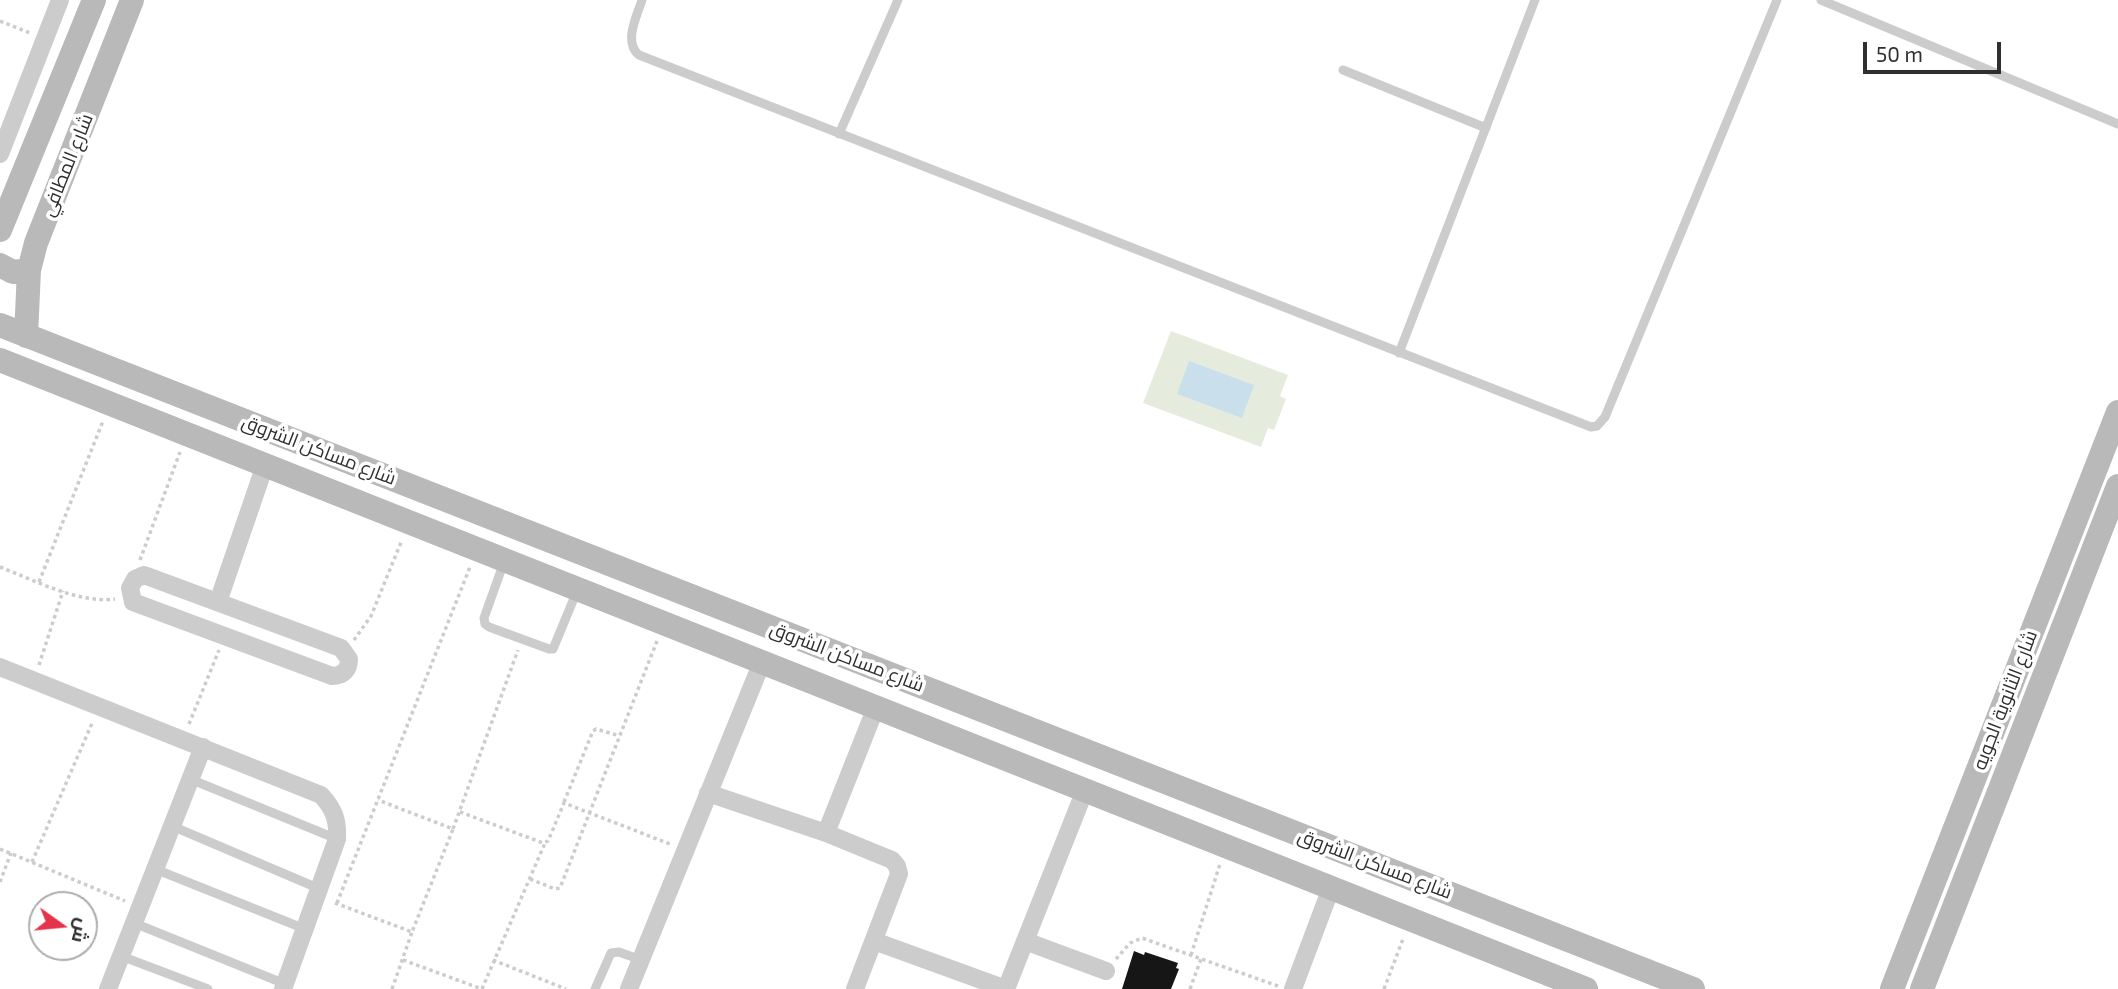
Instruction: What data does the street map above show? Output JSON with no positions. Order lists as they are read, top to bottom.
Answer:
{
  "streets": {
    "street": ["شارع المطافي", "شارع مساكن الشروق", "شارع الثانوية الجويه"]
  },
  "crossings": [
    ["شارع المطافي", "شارع مساكن الشروق"]
  ],
  "scale_bar": "50 m",
  "north": "right"
}
